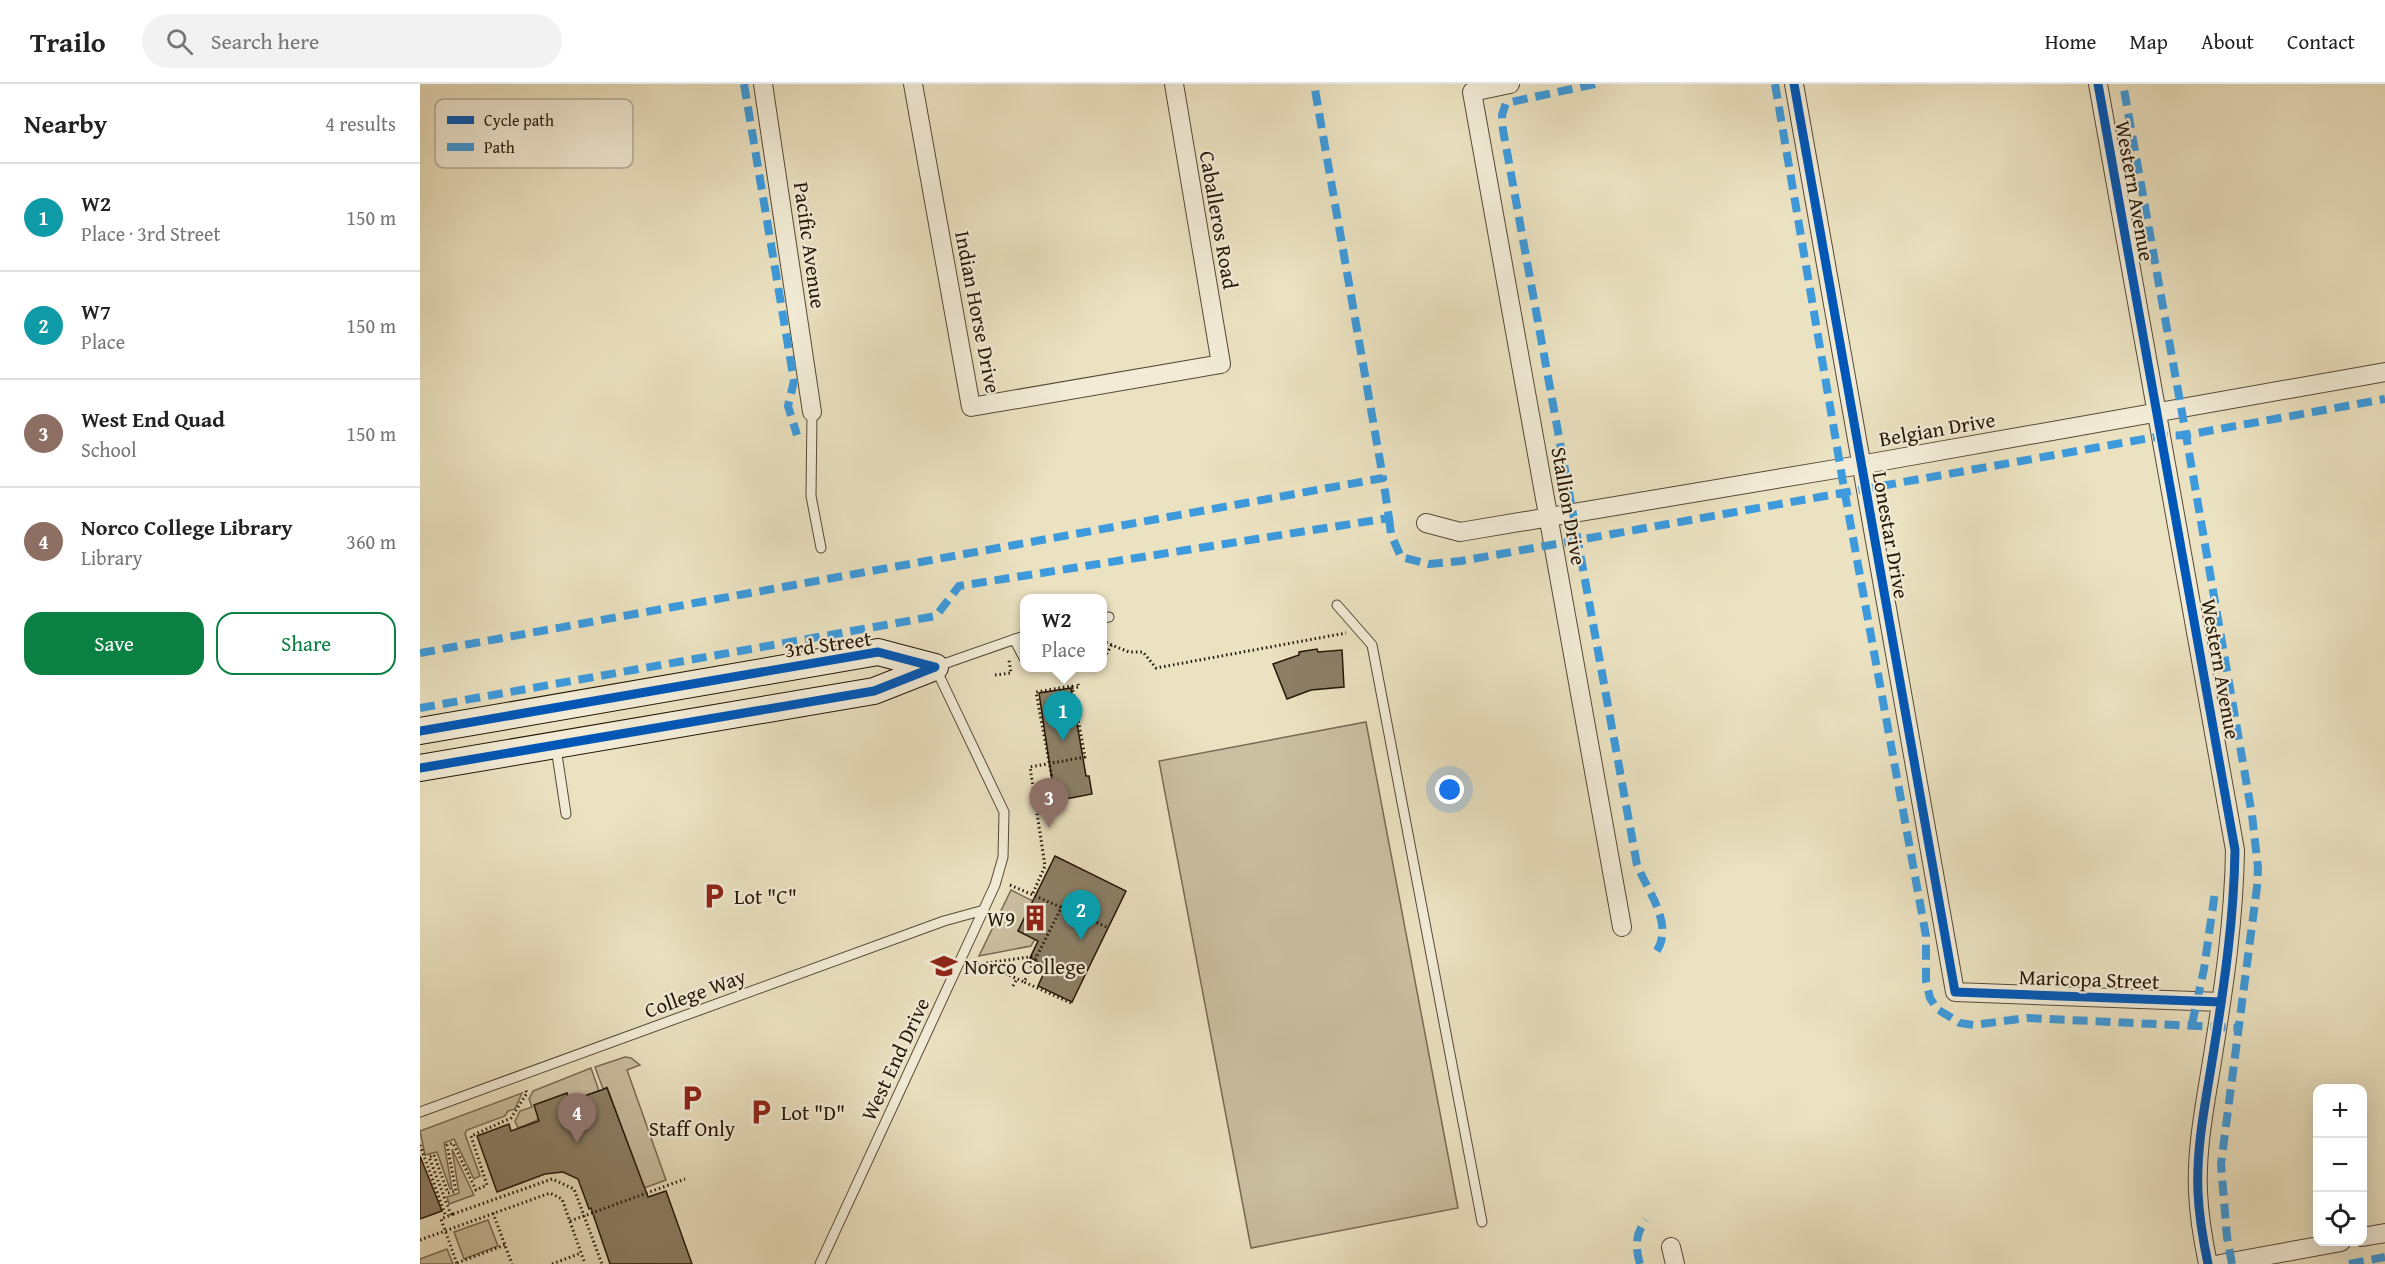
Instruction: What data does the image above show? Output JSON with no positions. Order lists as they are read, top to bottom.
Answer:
{
  "streets": {
    "street": [
      "Western Avenue",
      "Caballeros Road",
      "Pacific Avenue",
      "Indian Horse Drive",
      "Belgian Drive",
      "Stallion Drive",
      "Lonestar Drive",
      "3rd Street",
      "Maricopa Street"
    ],
    "lane": ["College Way", "West End Drive"]
  },
  "crossings": [
    ["Western Avenue", "Belgian Drive"],
    ["Western Avenue", "Maricopa Street"],
    ["Caballeros Road", "Indian Horse Drive"],
    ["Belgian Drive", "Stallion Drive"],
    ["Belgian Drive", "Lonestar Drive"],
    ["Lonestar Drive", "Maricopa Street"],
    ["3rd Street", "West End Drive"],
    ["College Way", "West End Drive"]
  ],
  "places": {
    "parking": ["Lot \"C\"", "Staff Only", "Lot \"D\""],
    "building": ["W9"],
    "school or university": ["Norco College"]
  },
  "legend": ["Cycle path", "Path"],
  "page": {
    "header": "Trailo",
    "search": "Search here",
    "nav": [
      "Home",
      "Map",
      "About",
      "Contact"
    ],
    "heading": ["Nearby", "4 results"],
    "list": [
      {
        "mark": "1",
        "name": "W2",
        "note": "Place · 3rd Street",
        "value": "150 m"
      },
      {
        "mark": "2",
        "name": "W7",
        "note": "Place",
        "value": "150 m"
      },
      {
        "mark": "3",
        "name": "West End Quad",
        "note": "School",
        "value": "150 m"
      },
      {
        "mark": "4",
        "name": "Norco College Library",
        "note": "Library",
        "value": "360 m"
      }
    ],
    "buttons": ["Save", "Share"],
    "popup": ["W2", "Place"],
    "pins": [
      "1",
      "3",
      "2",
      "4"
    ],
    "map_buttons": ["+", "−"]
  }
}
